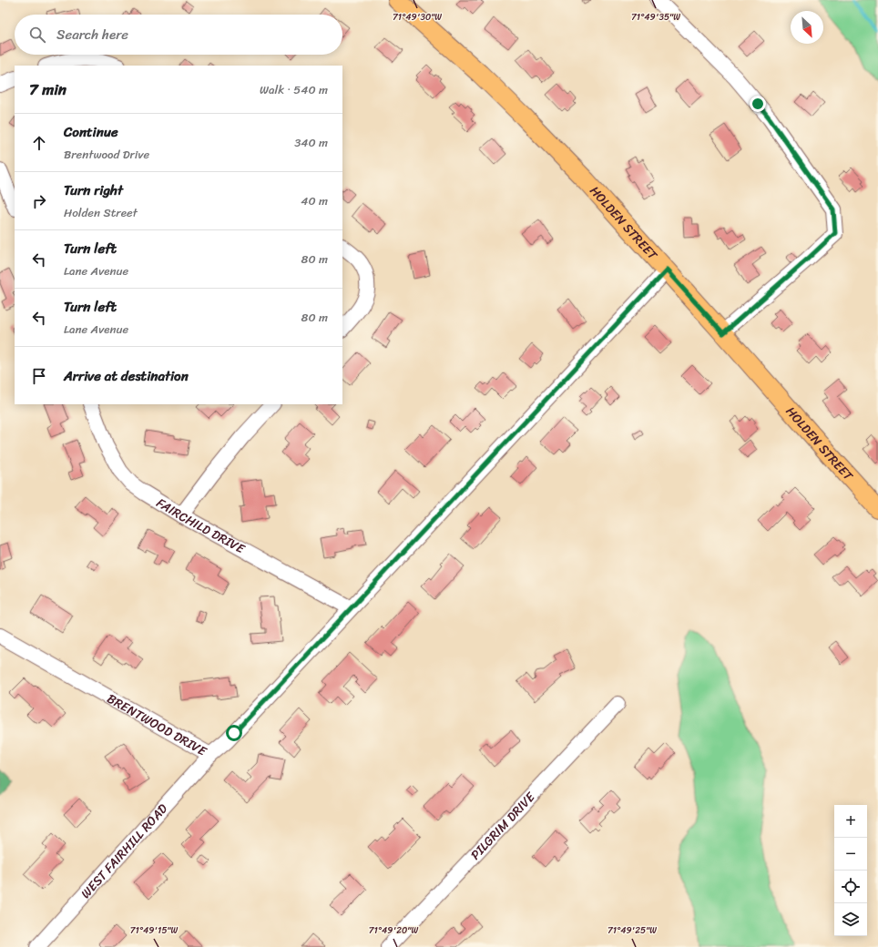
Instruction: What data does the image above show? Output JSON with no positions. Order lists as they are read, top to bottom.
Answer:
{
  "streets": {
    "main road": ["HOLDEN STREET"],
    "street": [
      "FAIRCHILD DRIVE",
      "BRENTWOOD DRIVE",
      "PILGRIM DRIVE",
      "WEST FAIRHILL ROAD"
    ]
  },
  "crossings": [
    ["HOLDEN STREET", "BRENTWOOD DRIVE"],
    ["FAIRCHILD DRIVE", "BRENTWOOD DRIVE"],
    ["BRENTWOOD DRIVE", "WEST FAIRHILL ROAD"]
  ],
  "north": "bottom right",
  "page": {
    "search": "Search here",
    "heading": ["7 min", "Walk · 540 m"],
    "list": [
      ["Continue", "Brentwood Drive", "340 m"],
      ["Turn right", "Holden Street", "40 m"],
      ["Turn left", "Lane Avenue", "80 m"],
      ["Turn left", "Lane Avenue", "80 m"],
      "Arrive at destination"
    ],
    "map_buttons": ["+", "−"]
  },
  "coordinates": [
    "71°49'30\"W",
    "71°49'35\"W",
    "71°49'15\"W",
    "71°49'20\"W",
    "71°49'25\"W"
  ]
}
